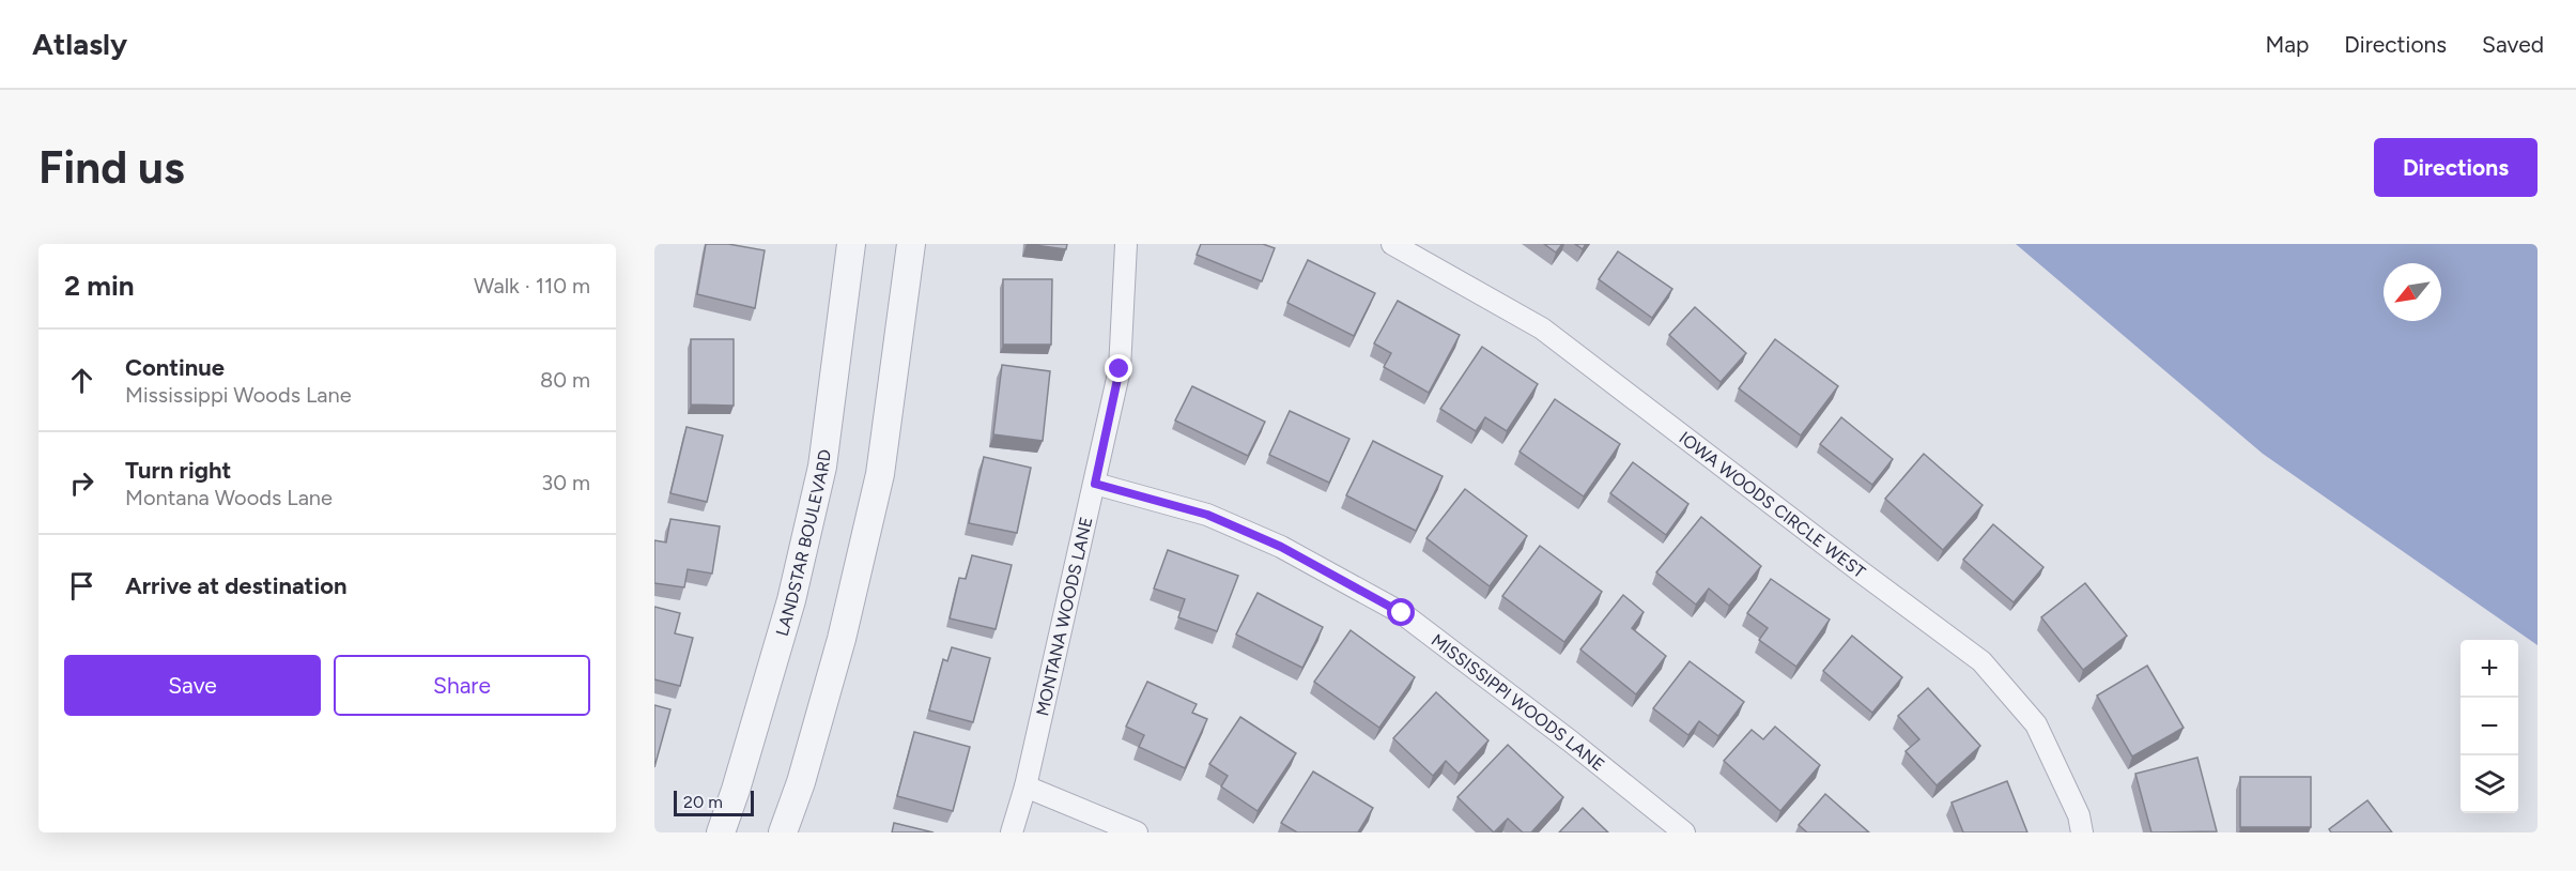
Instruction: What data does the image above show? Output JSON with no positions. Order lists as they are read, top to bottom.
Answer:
{
  "streets": {
    "street": [
      "IOWA WOODS CIRCLE WEST",
      "LANDSTAR BOULEVARD",
      "MONTANA WOODS LANE",
      "MISSISSIPPI WOODS LANE"
    ]
  },
  "crossings": [
    ["MONTANA WOODS LANE", "MISSISSIPPI WOODS LANE"]
  ],
  "scale_bar": "20 m",
  "north": "bottom left",
  "page": {
    "header": "Atlasly",
    "nav": ["Map", "Directions", "Saved"],
    "buttons": [
      "Directions",
      ["Save", "Share"]
    ],
    "title": "Find us",
    "heading": ["2 min", "Walk · 110 m"],
    "list": [
      ["Continue", "Mississippi Woods Lane", "80 m"],
      ["Turn right", "Montana Woods Lane", "30 m"],
      "Arrive at destination"
    ],
    "map_buttons": ["+", "−"],
    "scale": "20 m"
  }
}
